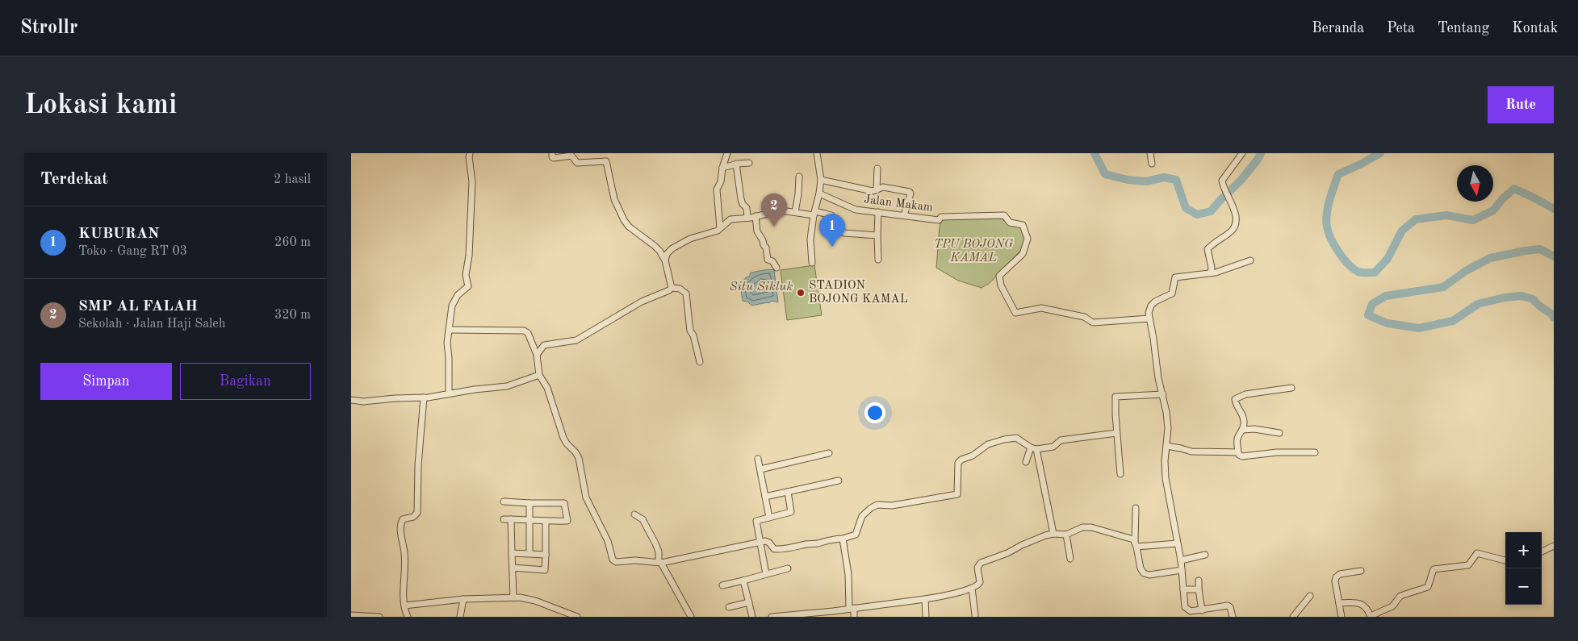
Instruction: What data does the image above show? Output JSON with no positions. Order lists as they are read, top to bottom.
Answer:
{
  "streets": {
    "street": ["Jalan Makam"]
  },
  "water": ["Situ Sikluk"],
  "parks": ["TPU BOJONG KAMAL"],
  "places": ["STADION BOJONG KAMAL"],
  "north": "bottom",
  "page": {
    "header": "Strollr",
    "nav": [
      "Beranda",
      "Peta",
      "Tentang",
      "Kontak"
    ],
    "buttons": [
      "Rute",
      ["Simpan", "Bagikan"]
    ],
    "title": "Lokasi kami",
    "heading": ["Terdekat", "2 hasil"],
    "pins": ["2", "1"],
    "list": [
      {
        "mark": "1",
        "name": "KUBURAN",
        "note": "Toko · Gang RT 03",
        "value": "260 m"
      },
      {
        "mark": "2",
        "name": "SMP AL FALAH",
        "note": "Sekolah · Jalan Haji Saleh",
        "value": "320 m"
      }
    ],
    "map_buttons": ["+", "−"]
  }
}
